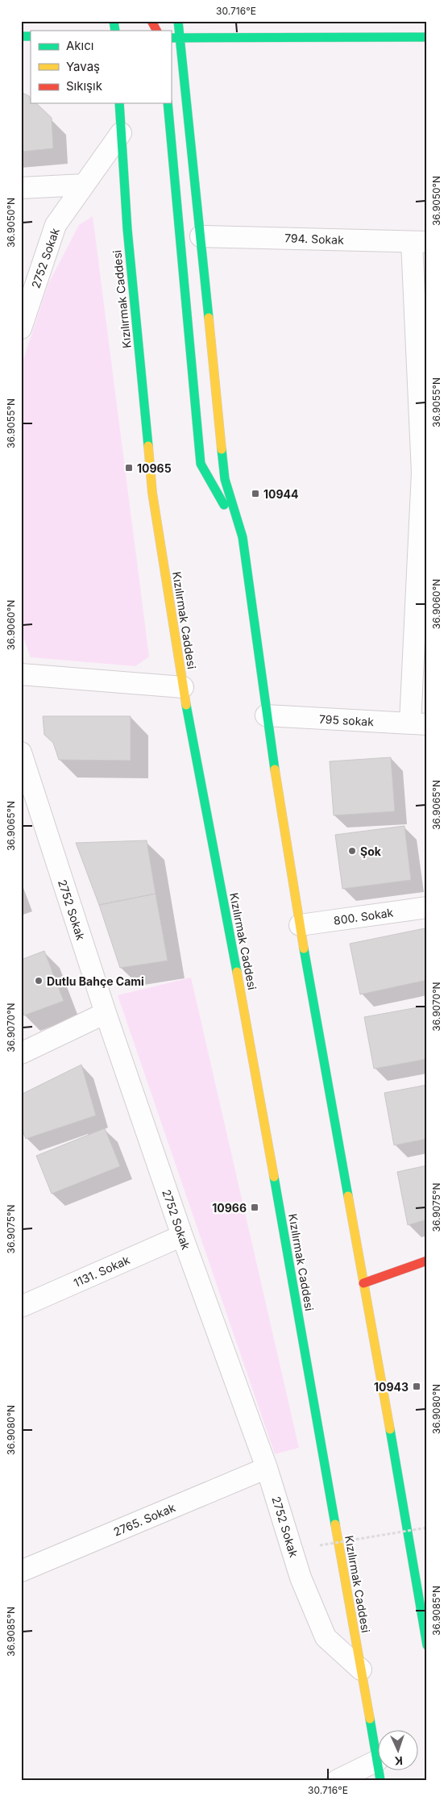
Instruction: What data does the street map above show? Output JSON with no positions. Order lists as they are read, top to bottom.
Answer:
{
  "streets": {
    "main road": ["Kızılırmak Caddesi"],
    "street": [
      "794. Sokak",
      "2752 Sokak",
      "795 sokak",
      "800. Sokak",
      "1131. Sokak",
      "2765. Sokak"
    ]
  },
  "crossings": [
    ["2752 Sokak", "Kızılırmak Caddesi"],
    ["2752 Sokak", "1131. Sokak"],
    ["2752 Sokak", "2765. Sokak"]
  ],
  "places": {
    "transit": [
      "10965",
      "10944",
      "10966",
      "10943"
    ],
    "other": ["Şok", "Dutlu Bahçe Cami"]
  },
  "legend": ["Akıcı", "Yavaş", "Sıkışık"],
  "north": "bottom",
  "coordinates": [
    "30.716°E",
    "36.9050°N",
    "36.9055°N",
    "36.9060°N",
    "36.9065°N",
    "36.9070°N",
    "36.9075°N",
    "36.9080°N",
    "36.9085°N"
  ]
}
